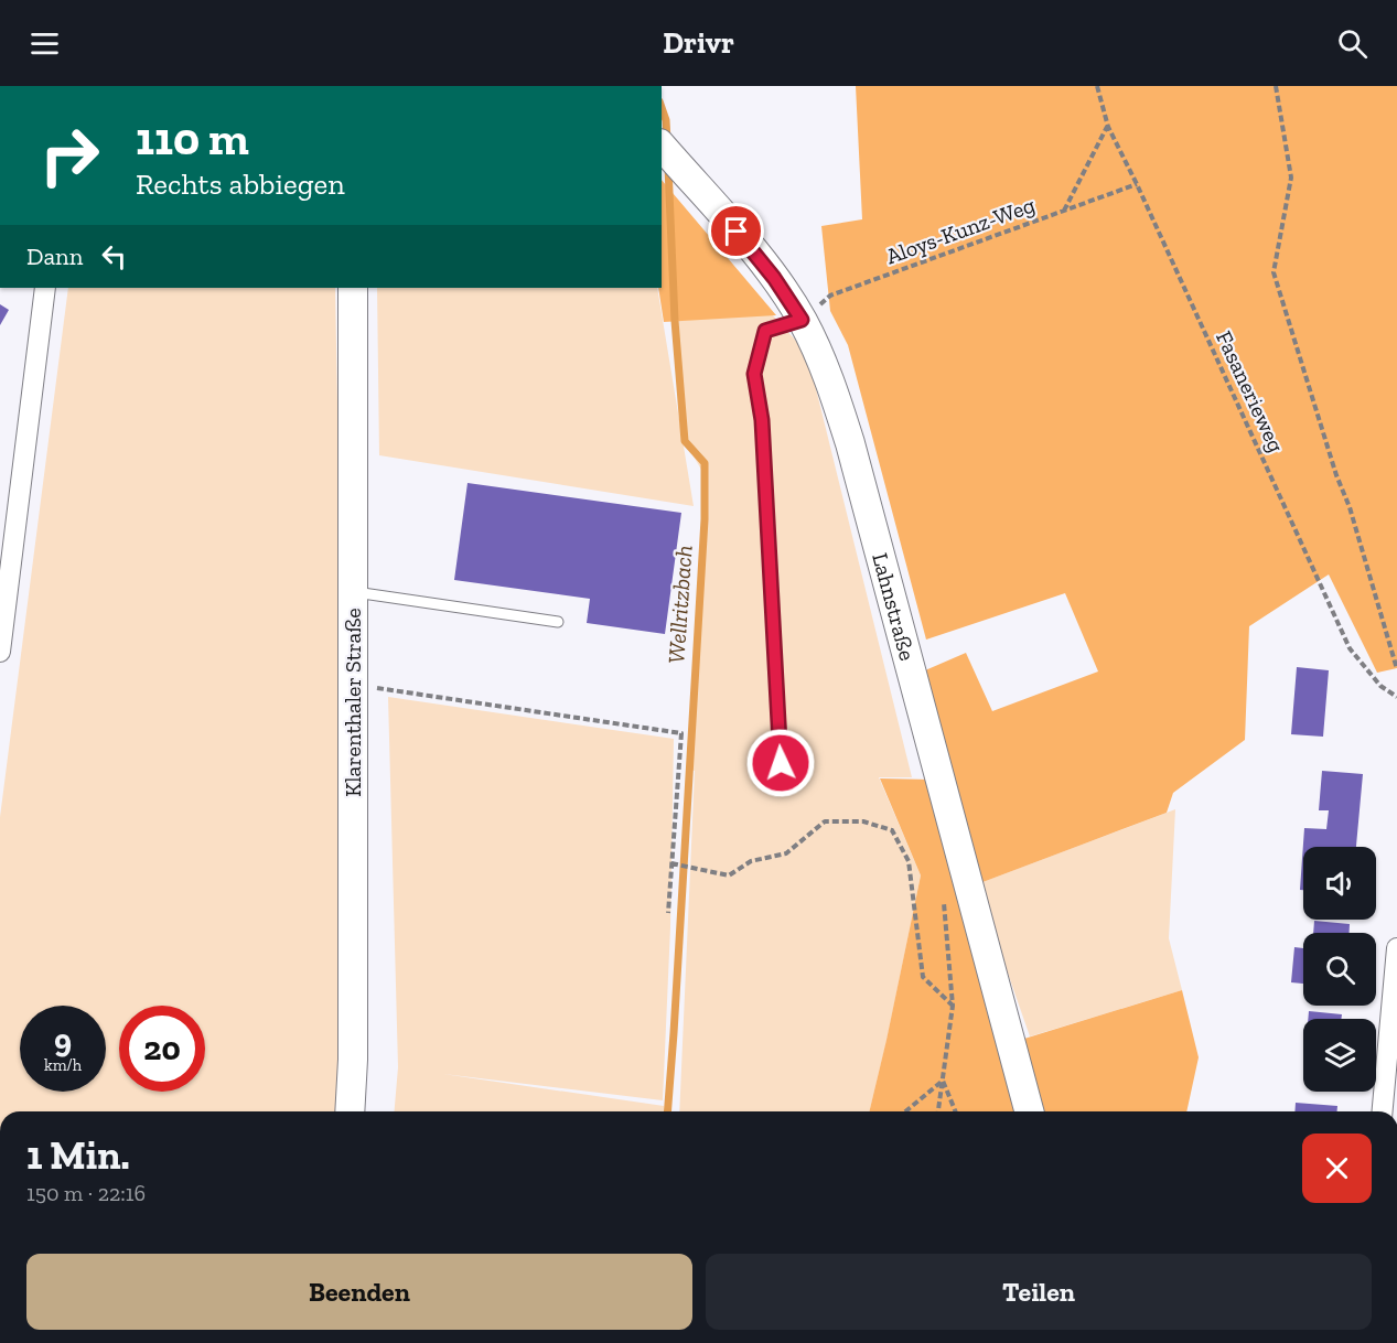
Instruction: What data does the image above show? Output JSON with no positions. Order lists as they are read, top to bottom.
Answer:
{
  "streets": {
    "street": ["Lahnstraße", "Klarenthaler Straße"],
    "path": ["Aloys-Kunz-Weg", "Fasanerieweg"]
  },
  "crossings": [
    ["Aloys-Kunz-Weg", "Fasanerieweg"],
    ["Aloys-Kunz-Weg", "Lahnstraße"]
  ],
  "water": ["Wellritzbach"],
  "page": {
    "header": "Drivr",
    "turn": ["110 m", "Rechts abbiegen"],
    "then": "Dann",
    "speed": "9 km/h",
    "limit": "20",
    "heading": ["1 Min.", "150 m · 22:16"],
    "buttons": ["Beenden", "Teilen"]
  }
}
